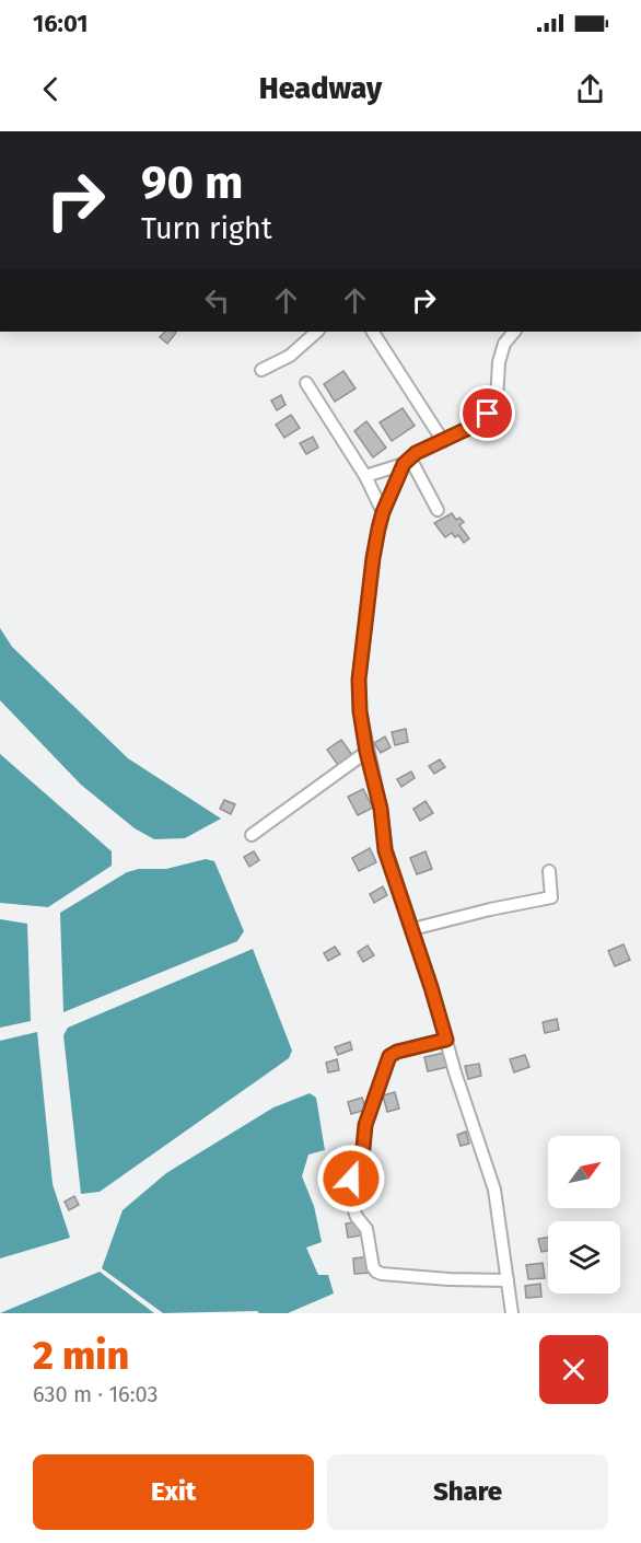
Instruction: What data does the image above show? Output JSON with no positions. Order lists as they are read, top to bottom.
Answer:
{
  "north": "top right",
  "page": {
    "status": "16:01",
    "header": "Headway",
    "turn": ["90 m", "Turn right"],
    "heading": ["2 min", "630 m · 16:03"],
    "buttons": ["Exit", "Share"]
  }
}
